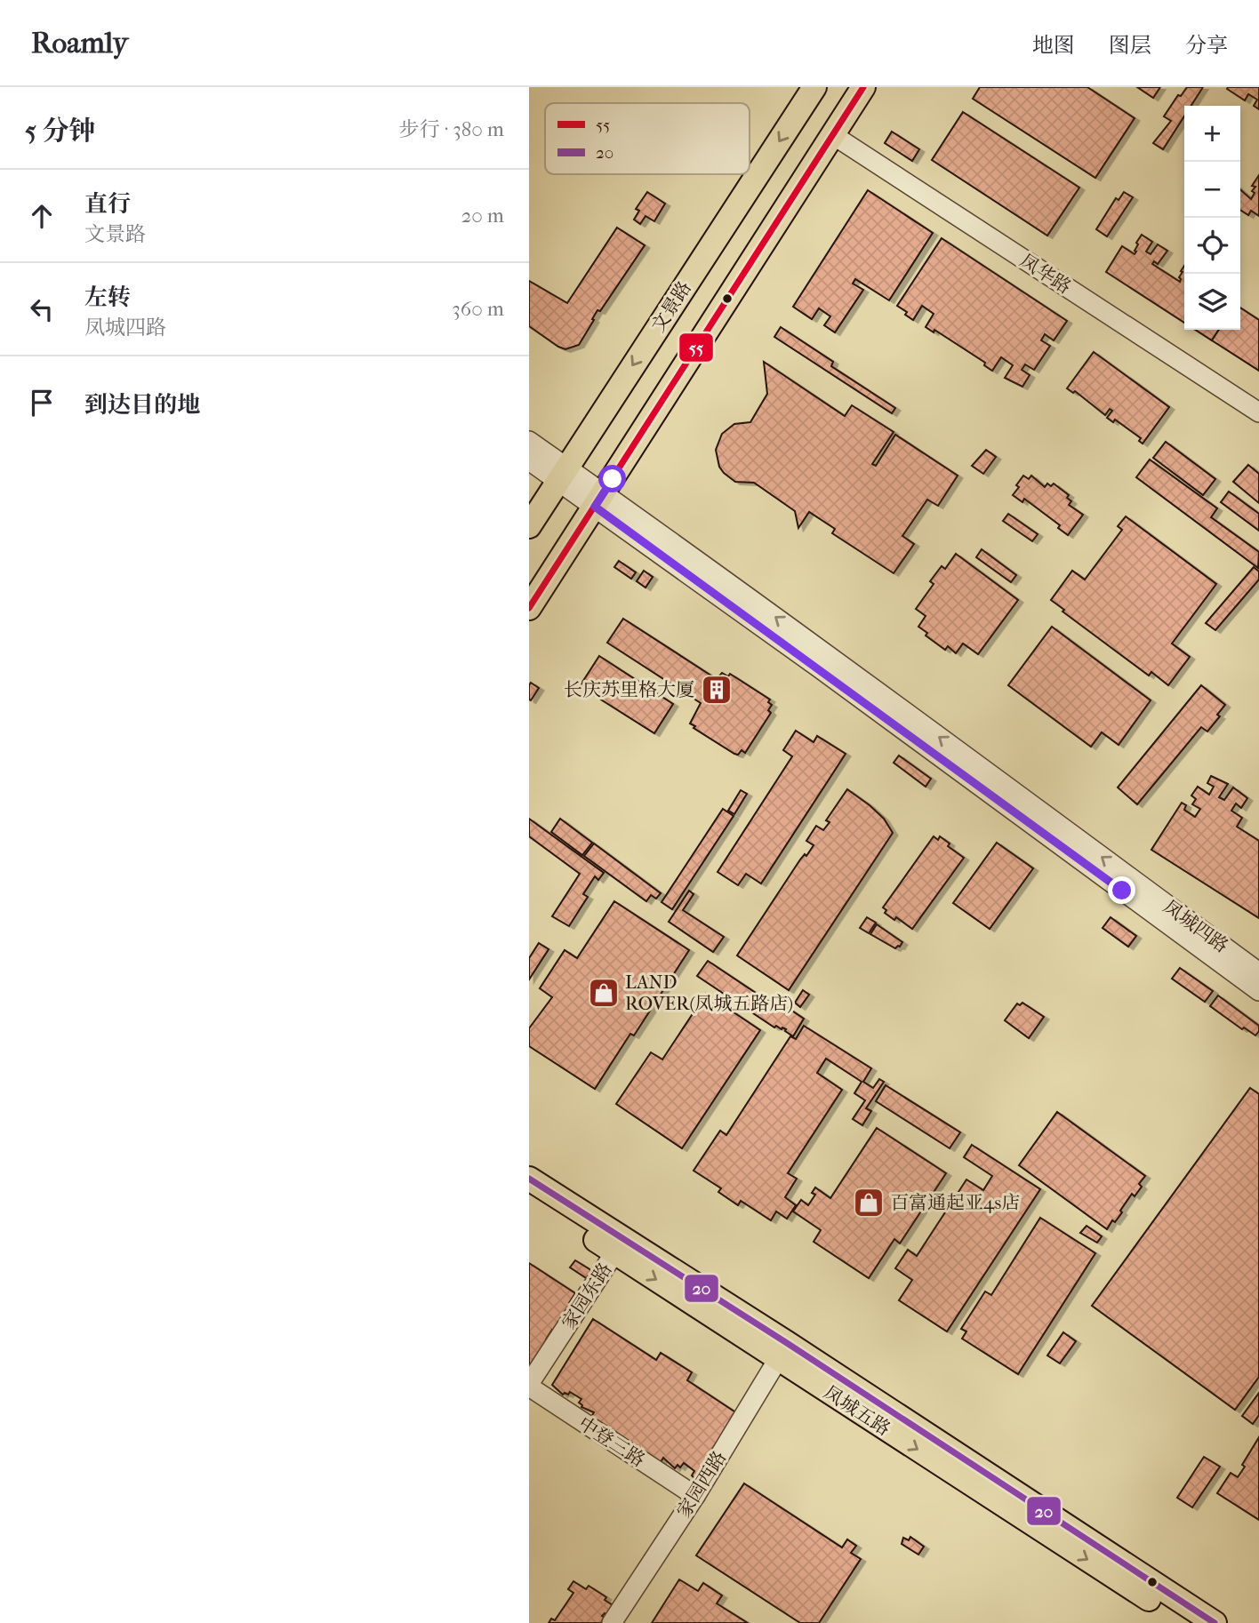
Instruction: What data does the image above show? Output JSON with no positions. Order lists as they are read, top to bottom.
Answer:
{
  "streets": {
    "main road": ["文景路", "凤城五路"],
    "street": [
      "凤华路",
      "凤城四路",
      "家园东路",
      "中登三路",
      "家园西路"
    ]
  },
  "crossings": [
    ["文景路", "凤城四路"],
    ["家园东路", "凤城五路"],
    ["家园东路", "中登三路"],
    ["凤城五路", "家园西路"],
    ["中登三路", "家园西路"]
  ],
  "places": {
    "building": ["长庆苏里格大厦"],
    "shop": ["LAND ROVER(凤城五路店)", "百富通起亚4s店"]
  },
  "lines": ["transit line 55", "transit line 20"],
  "legend": ["55", "20"],
  "page": {
    "header": "Roamly",
    "nav": ["地图", "图层", "分享"],
    "heading": ["5 分钟", "步行 · 380 m"],
    "map_buttons": ["+", "−"],
    "list": [
      ["直行", "文景路", "20 m"],
      ["左转", "凤城四路", "360 m"],
      "到达目的地"
    ]
  }
}
